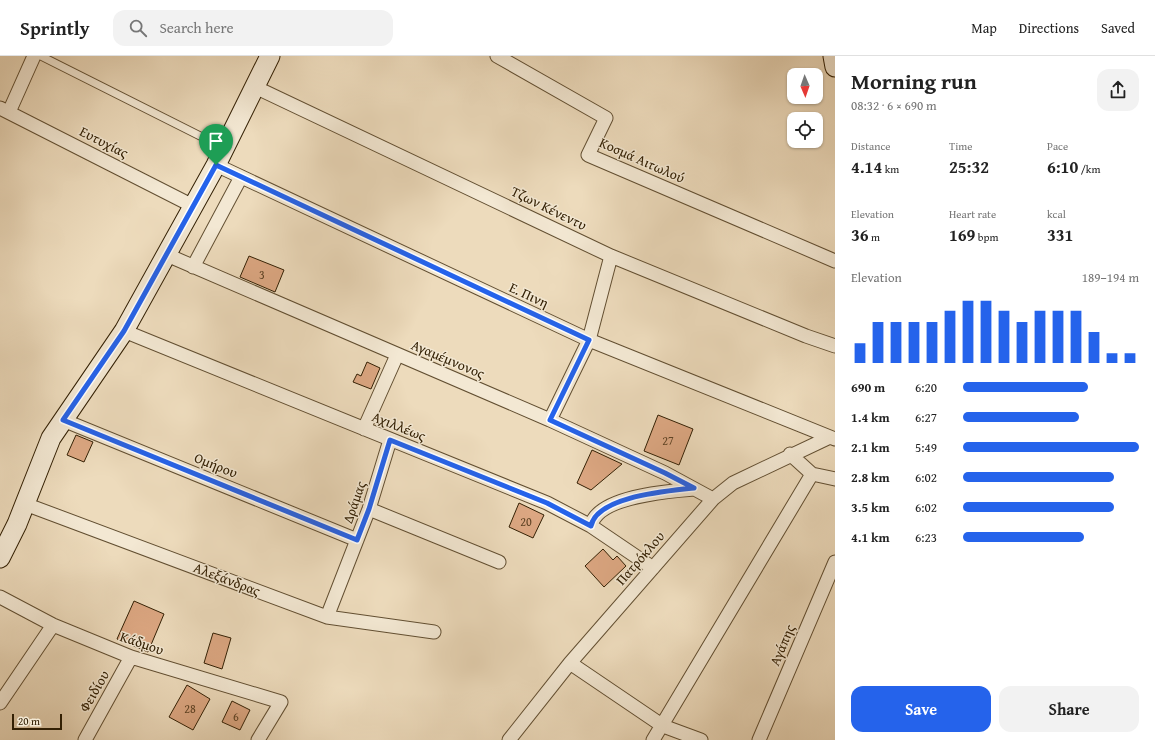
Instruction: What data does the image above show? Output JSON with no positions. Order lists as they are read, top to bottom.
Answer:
{
  "streets": {
    "street": [
      "Ευτυχίας",
      "Κοσμά Αιτωλού",
      "Τζων Κένεντυ",
      "Ε. Πινη",
      "Αγαμέμνονος",
      "Αχιλλέως",
      "Ομήρου",
      "Δράμας",
      "Πατρόκλου",
      "Αλεξάνδρας",
      "Κάδμου",
      "Αγάπης",
      "Φειδίου"
    ]
  },
  "crossings": [
    ["Ε. Πινη", "Πατρόκλου"],
    ["Αγαμέμνονος", "Πατρόκλου"],
    ["Αχιλλέως", "Δράμας"],
    ["Αχιλλέως", "Πατρόκλου"],
    ["Ομήρου", "Δράμας"],
    ["Δράμας", "Αλεξάνδρας"],
    ["Κάδμου", "Φειδίου"]
  ],
  "house_numbers": [
    "3",
    "27",
    "20",
    "28",
    "6"
  ],
  "scale_bar": "20 m",
  "north": "bottom",
  "page": {
    "header": "Sprintly",
    "search": "Search here",
    "nav": ["Map", "Directions", "Saved"],
    "heading": ["Morning run", "08:32 · 6 × 690 m"],
    "stats": [
      ["Distance", "4.14 km"],
      ["Time", "25:32"],
      ["Pace", "6:10 /km"],
      ["Elevation", "36 m"],
      ["Heart rate", "169 bpm"],
      ["kcal", "331"]
    ],
    "chart": ["Elevation", "189–194 m"],
    "list": [
      {
        "name": "690 m",
        "note": "6:20"
      },
      {
        "name": "1.4 km",
        "note": "6:27"
      },
      {
        "name": "2.1 km",
        "note": "5:49"
      },
      {
        "name": "2.8 km",
        "note": "6:02"
      },
      {
        "name": "3.5 km",
        "note": "6:02"
      },
      {
        "name": "4.1 km",
        "note": "6:23"
      }
    ],
    "buttons": ["Save", "Share"],
    "scale": "20 m"
  }
}
